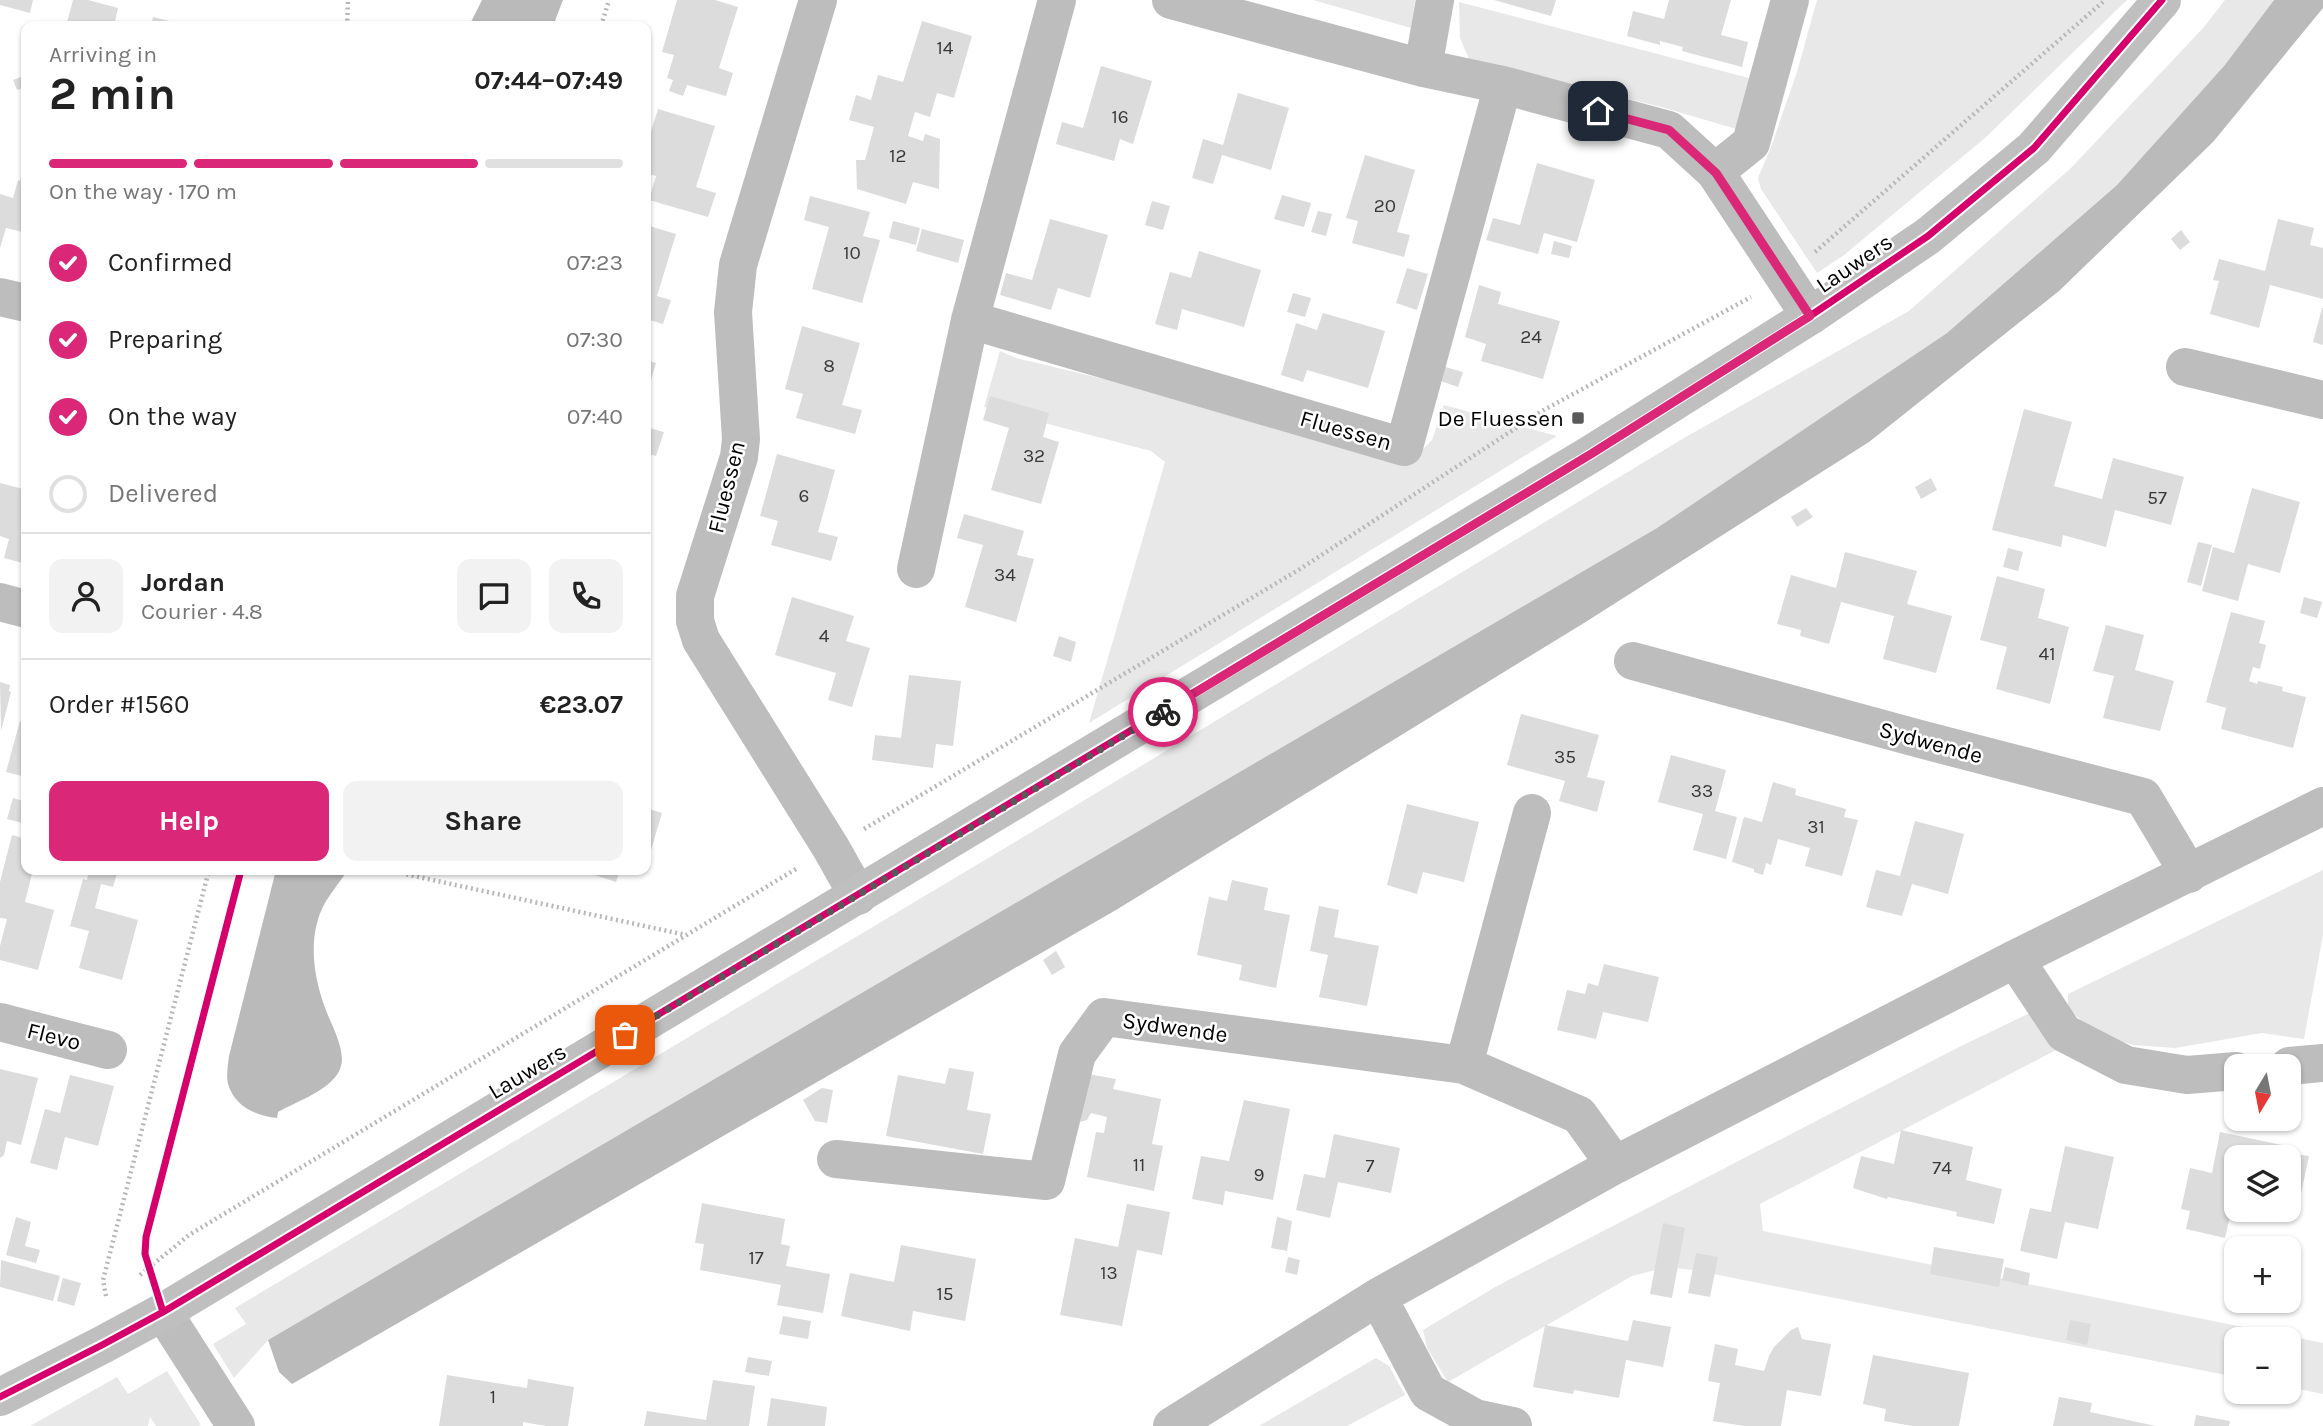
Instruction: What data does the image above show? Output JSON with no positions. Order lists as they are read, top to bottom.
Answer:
{
  "streets": {
    "street": [
      "Lauwers",
      "Fluessen",
      "Sydwende",
      "Flevo"
    ]
  },
  "crossings": [
    ["Lauwers", "Fluessen"]
  ],
  "places": {
    "transit": ["De Fluessen"]
  },
  "house_numbers": [
    "14",
    "16",
    "12",
    "20",
    "10",
    "24",
    "8",
    "32",
    "6",
    "57",
    "34",
    "4",
    "41",
    "35",
    "33",
    "31",
    "11",
    "7",
    "74",
    "9",
    "17",
    "13",
    "15",
    "1"
  ],
  "north": "bottom",
  "page": {
    "heading": ["2 min", "Arriving in", "07:44–07:49"],
    "panel": [
      "Jordan",
      "Courier · 4.8",
      "Order #1560",
      "€23.07"
    ],
    "bar": "On the way · 170 m",
    "list": [
      ["Confirmed", "07:23"],
      ["Preparing", "07:30"],
      ["On the way", "07:40"],
      "Delivered"
    ],
    "buttons": ["Help", "Share"],
    "map_buttons": ["+", "−"]
  }
}
